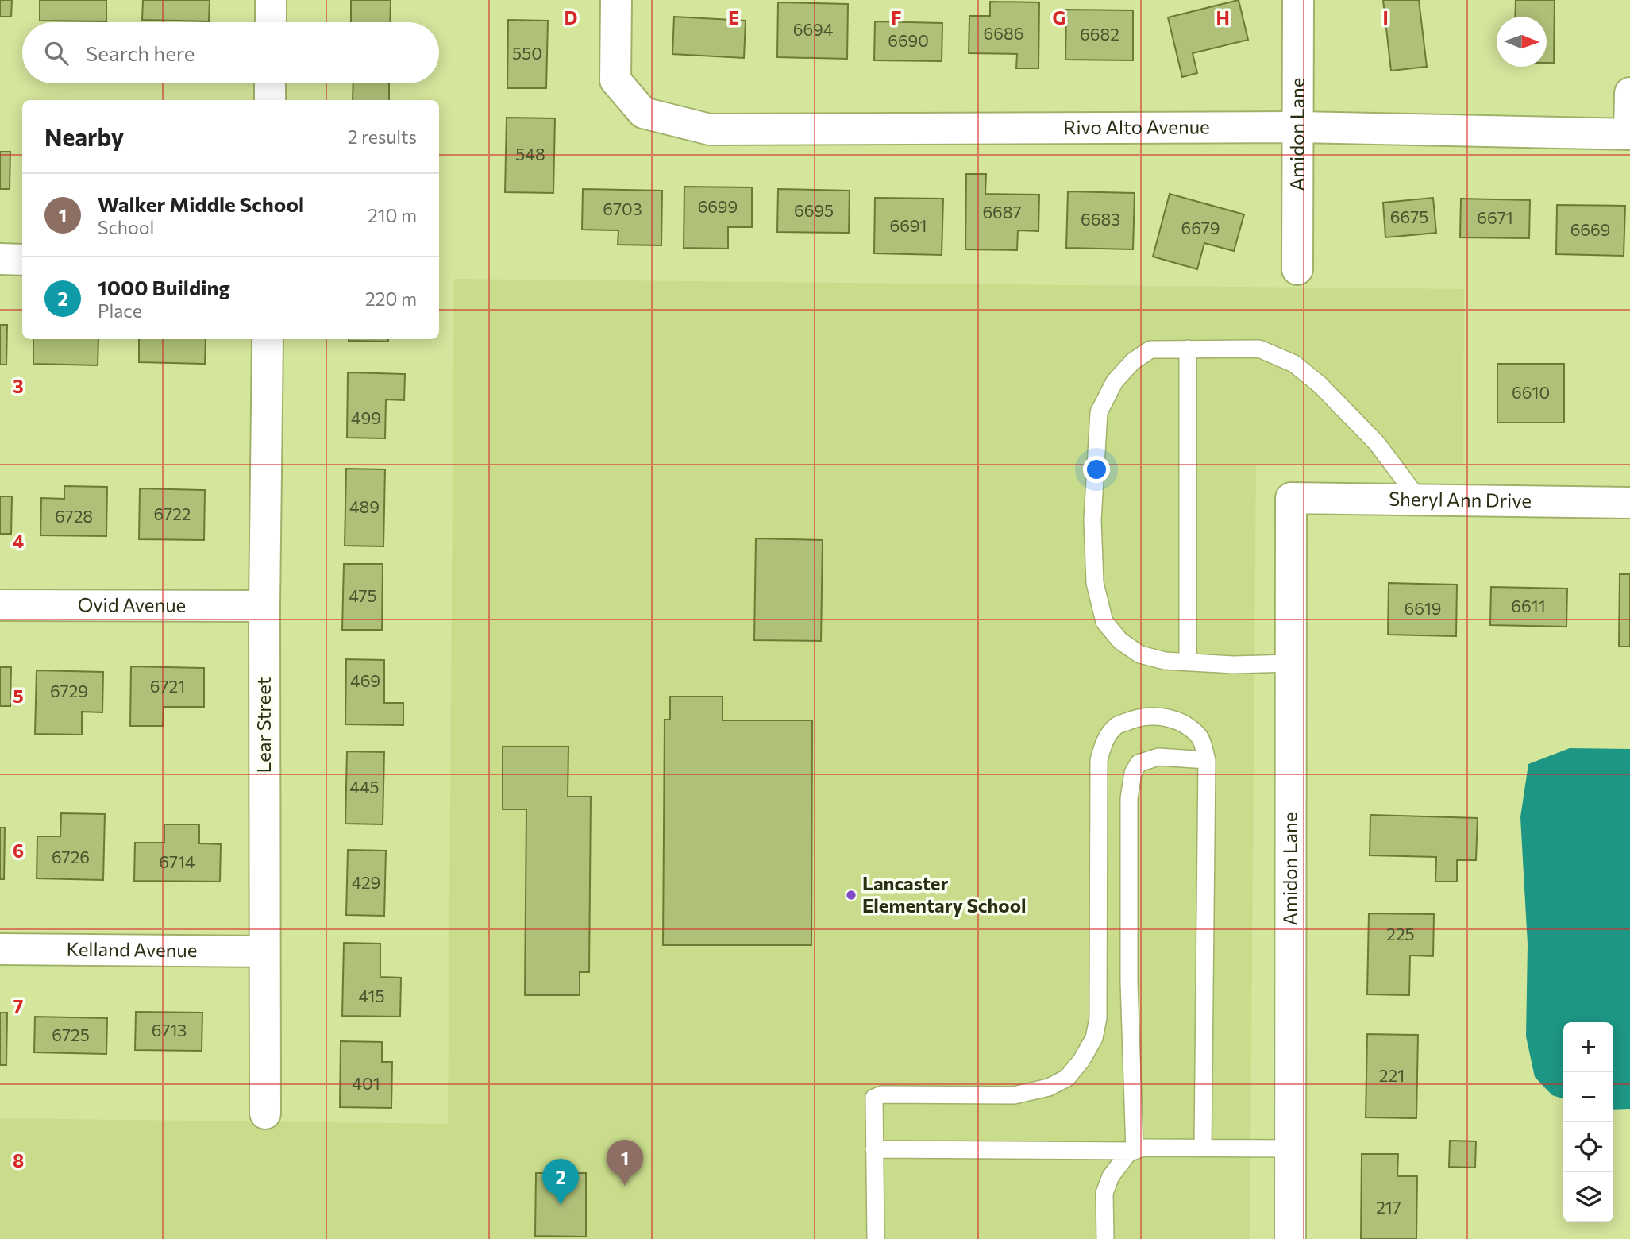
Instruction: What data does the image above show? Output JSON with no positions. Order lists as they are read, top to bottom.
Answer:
{
  "streets": {
    "street": [
      "Rivo Alto Avenue",
      "Amidon Lane",
      "Sheryl Ann Drive",
      "Ovid Avenue",
      "Lear Street",
      "Kelland Avenue"
    ]
  },
  "crossings": [
    ["Rivo Alto Avenue", "Amidon Lane"],
    ["Amidon Lane", "Sheryl Ann Drive"],
    ["Ovid Avenue", "Lear Street"],
    ["Lear Street", "Kelland Avenue"]
  ],
  "places": ["Lancaster Elementary School"],
  "house_numbers": [
    "6694",
    "6686",
    "6682",
    "6690",
    "550",
    "548",
    "6699",
    "6703",
    "6695",
    "6687",
    "6675",
    "6671",
    "6683",
    "6691",
    "6679",
    "6669",
    "6610",
    "499",
    "489",
    "6722",
    "6728",
    "475",
    "6611",
    "6619",
    "469",
    "6721",
    "6729",
    "445",
    "6726",
    "6714",
    "429",
    "225",
    "415",
    "6713",
    "6725",
    "221",
    "401",
    "217"
  ],
  "north": "right",
  "page": {
    "search": "Search here",
    "heading": ["Nearby", "2 results"],
    "list": [
      {
        "mark": "1",
        "name": "Walker Middle School",
        "note": "School",
        "value": "210 m"
      },
      {
        "mark": "2",
        "name": "1000 Building",
        "note": "Place",
        "value": "220 m"
      }
    ],
    "map_buttons": ["+", "−"],
    "pins": ["1", "2"]
  },
  "grid": {
    "columns": [
      "D",
      "E",
      "F",
      "G",
      "H",
      "I"
    ],
    "rows": [
      "3",
      "4",
      "5",
      "6",
      "7",
      "8"
    ]
  }
}
